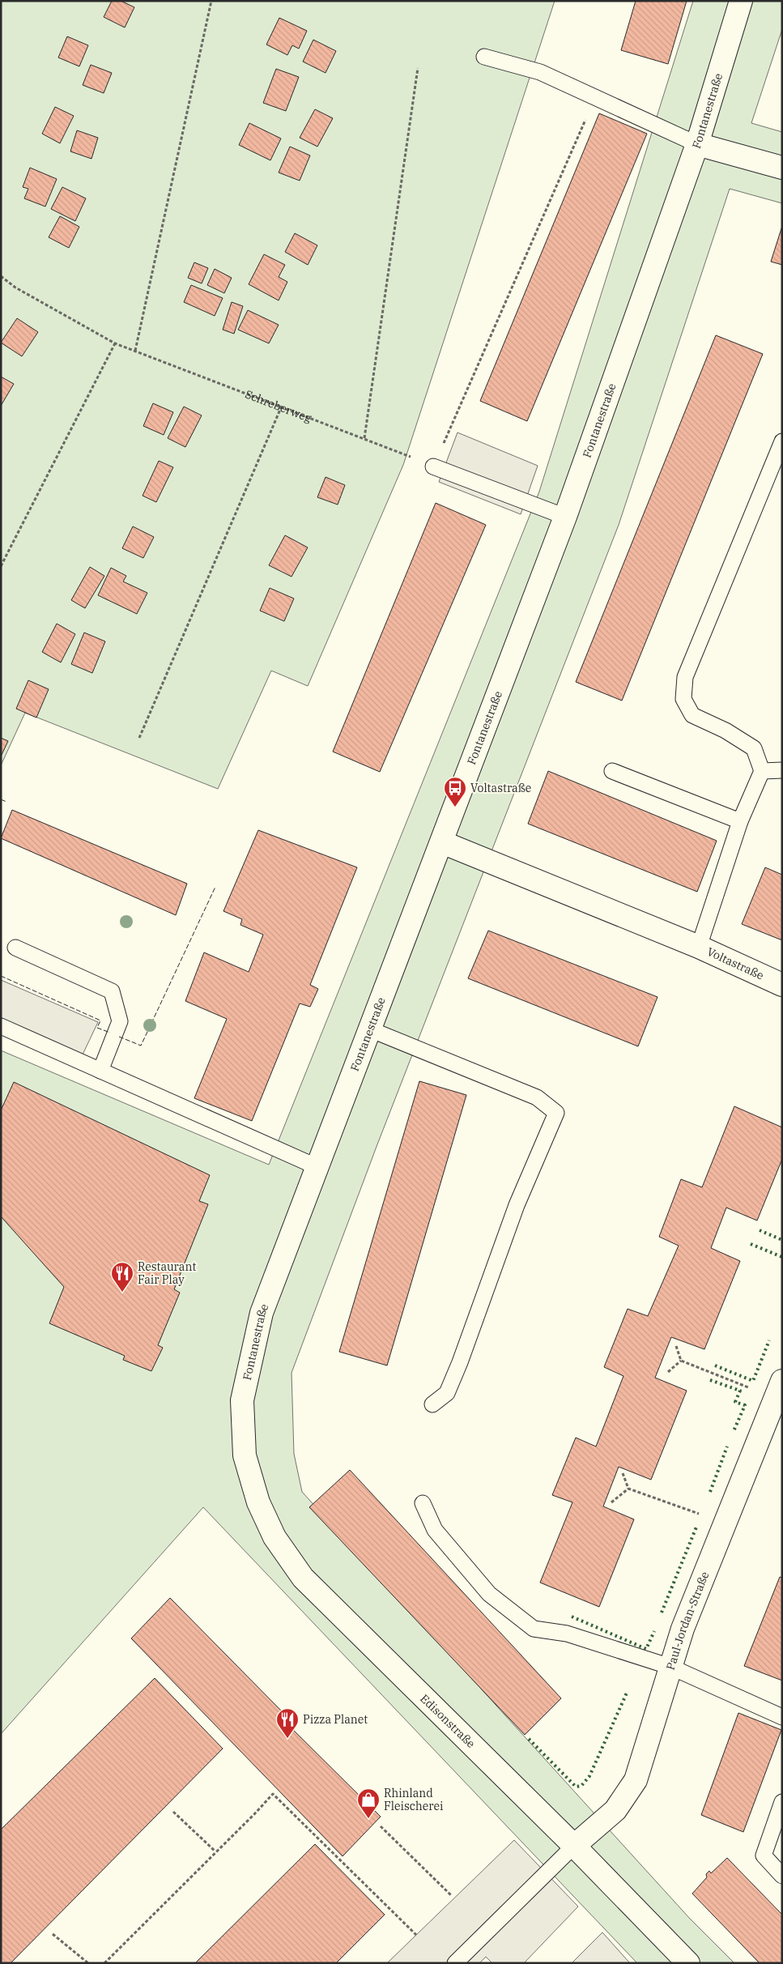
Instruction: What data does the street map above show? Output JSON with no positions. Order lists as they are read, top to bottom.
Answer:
{
  "streets": {
    "street": [
      "Fontanestraße",
      "Voltastraße",
      "Paul-Jordan-Straße",
      "Edisonstraße"
    ],
    "path": ["Schreberweg"]
  },
  "crossings": [
    ["Fontanestraße", "Voltastraße"],
    ["Fontanestraße", "Edisonstraße"],
    ["Paul-Jordan-Straße", "Edisonstraße"]
  ],
  "places": {
    "bus stop": ["Voltastraße"],
    "restaurant": ["Restaurant Fair Play", "Pizza Planet"],
    "shop": ["Rhinland Fleischerei"]
  }
}
